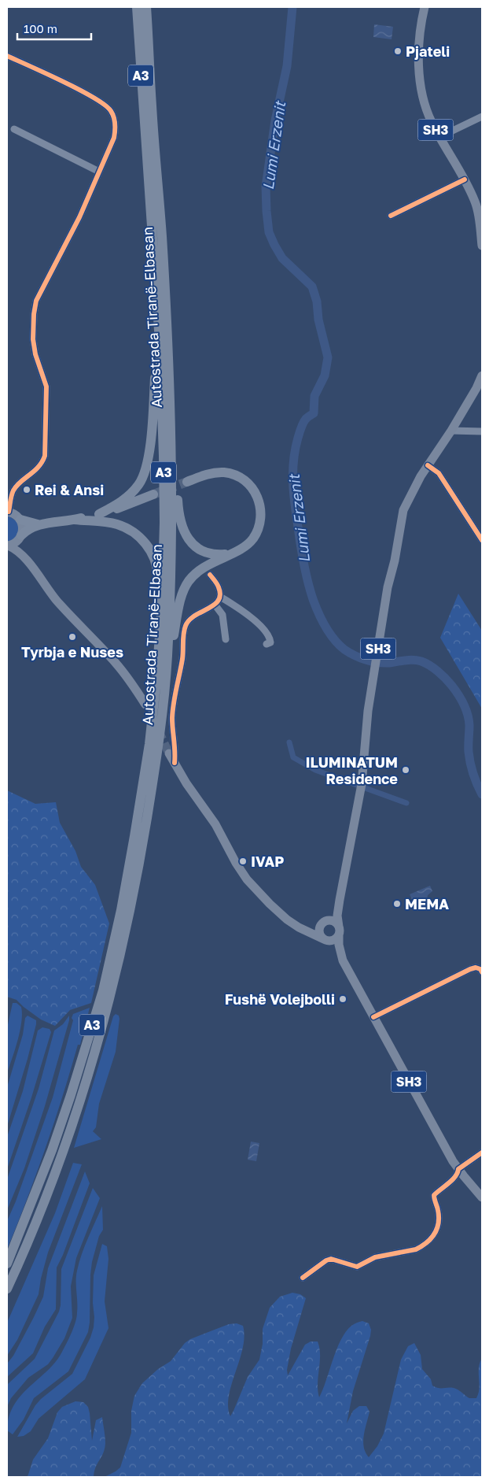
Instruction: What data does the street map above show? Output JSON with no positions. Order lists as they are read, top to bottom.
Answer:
{
  "streets": {
    "highway": ["A3", "Autostrada Tiranë-Elbasan"],
    "main road": ["SH3"]
  },
  "crossings": [
    ["A3", "Autostrada Tiranë-Elbasan"]
  ],
  "water": ["Lumi Erzenit"],
  "places": [
    "Pjateli",
    "Rei & Ansi",
    "Tyrbja e Nuses",
    "ILUMINATUM Residence",
    "IVAP",
    "MEMA",
    "Fushë Volejbolli"
  ],
  "scale_bar": "100 m"
}
